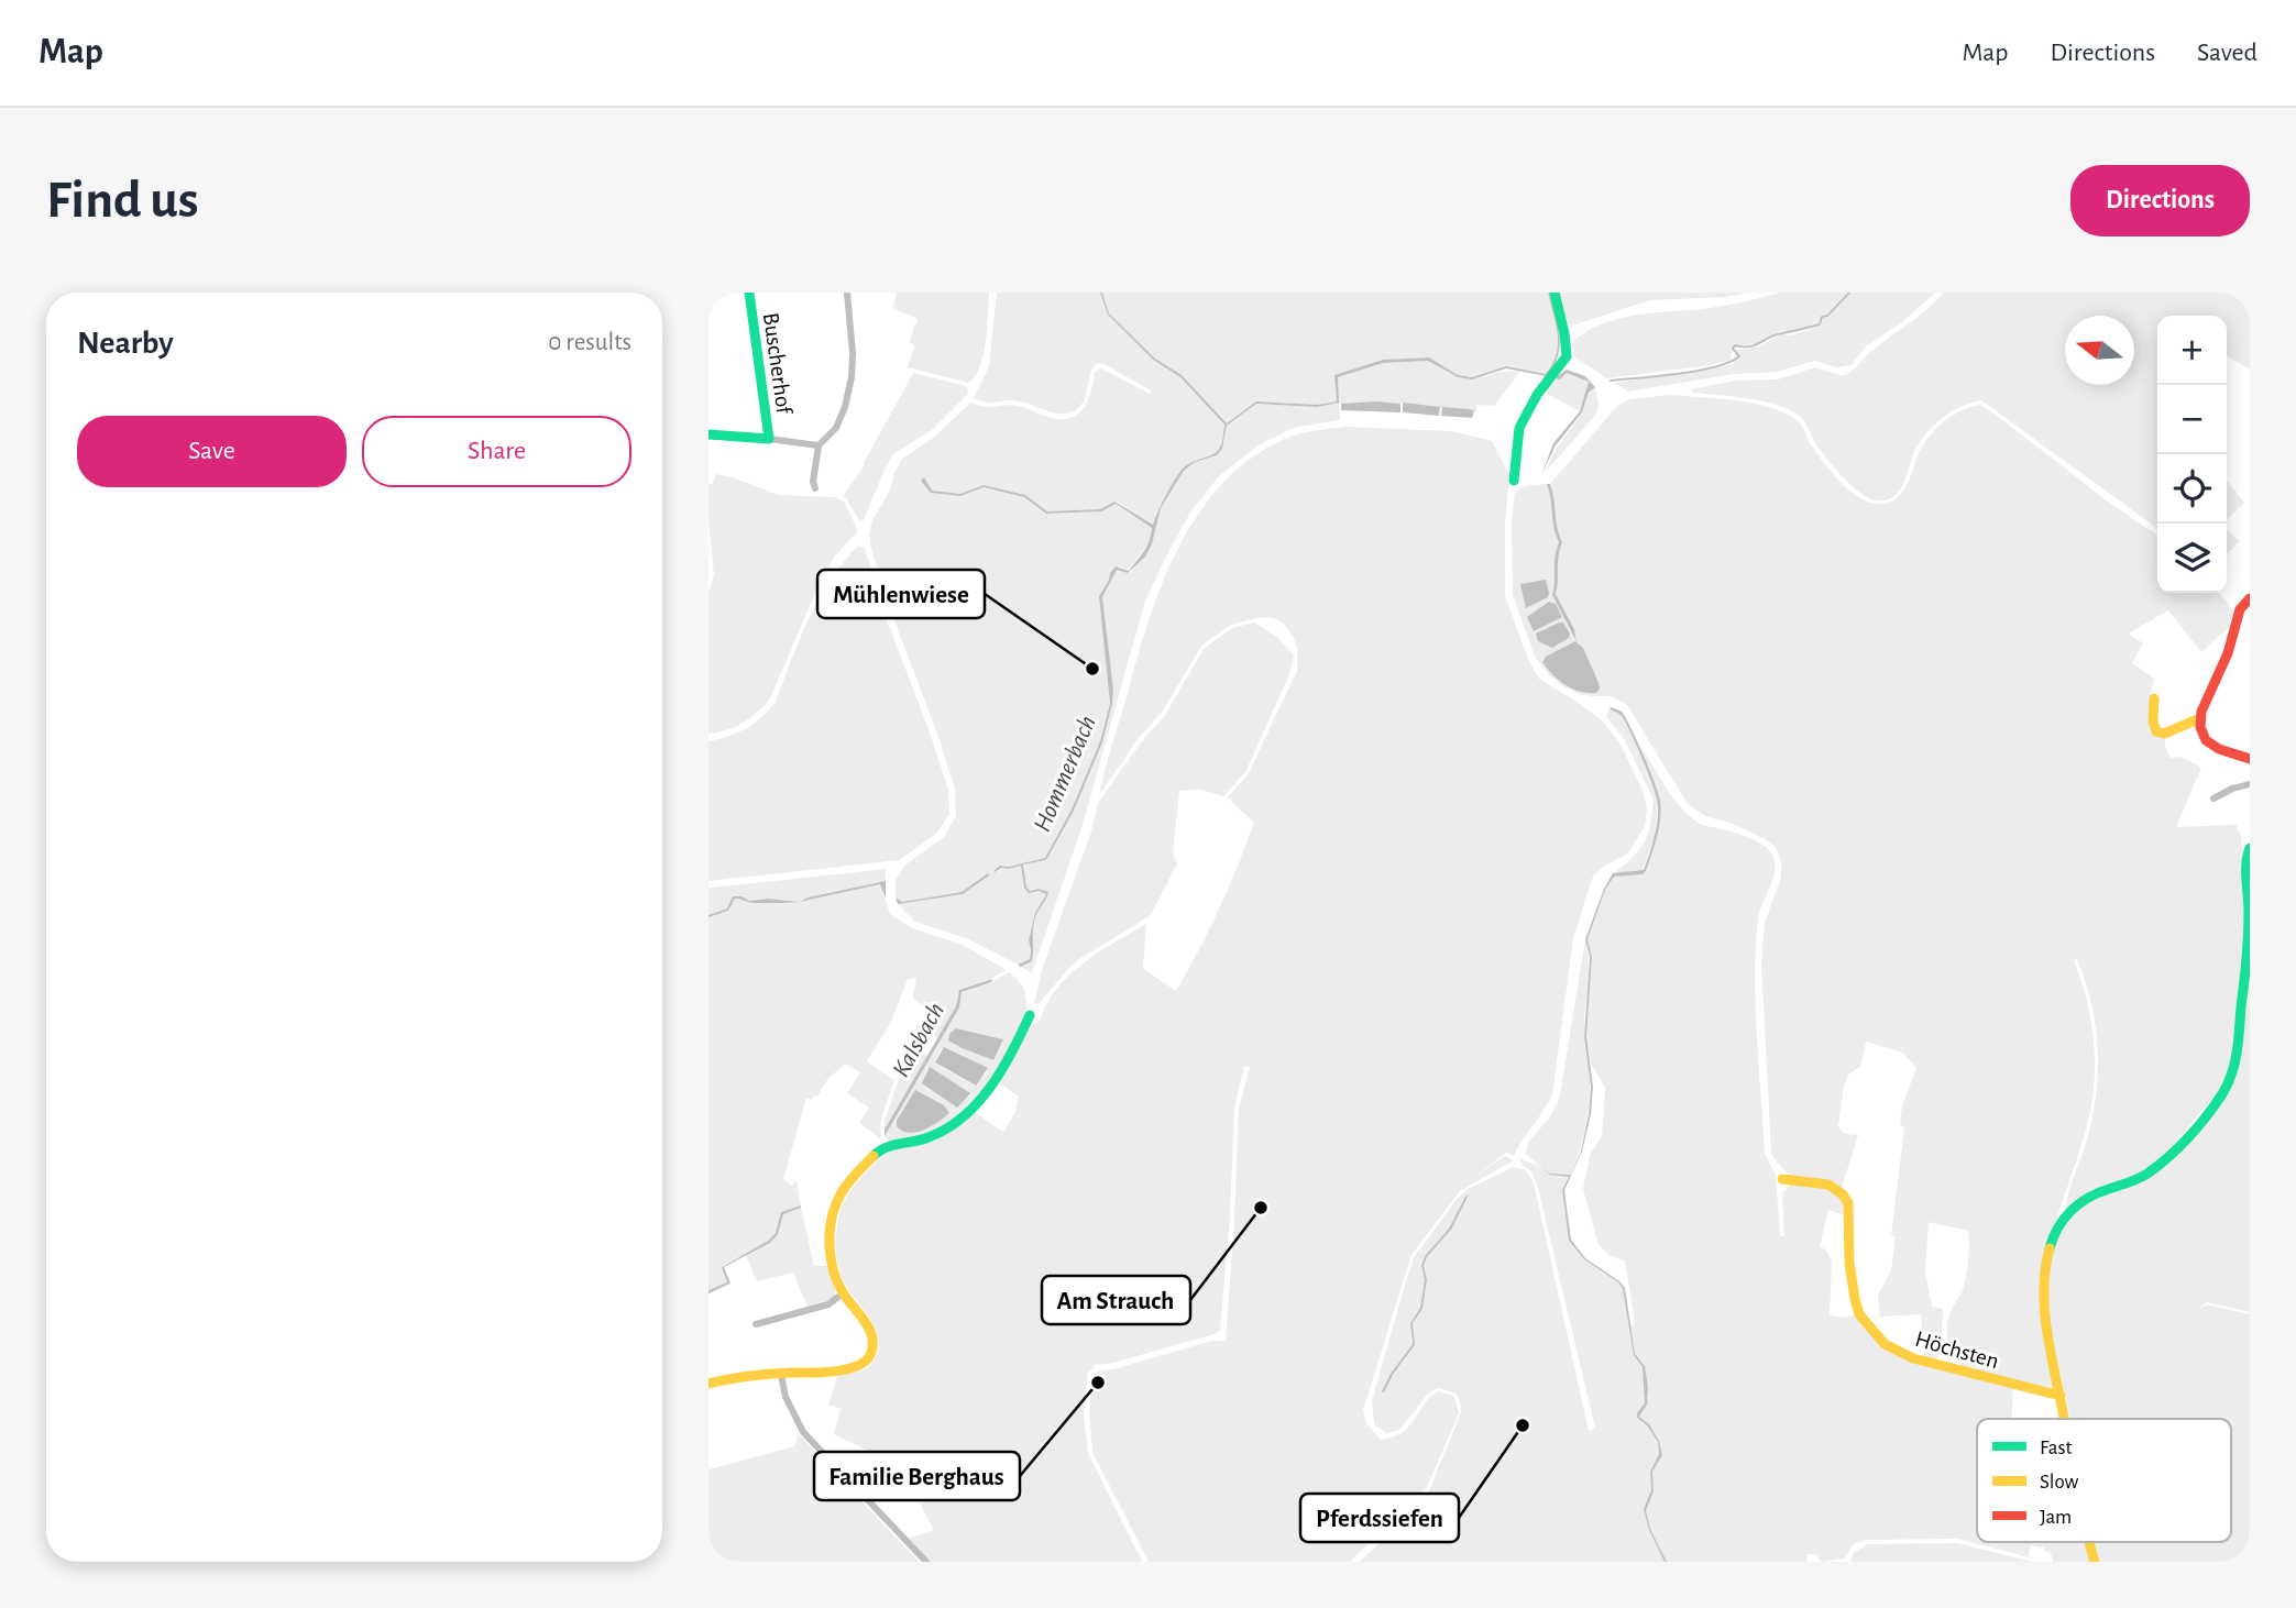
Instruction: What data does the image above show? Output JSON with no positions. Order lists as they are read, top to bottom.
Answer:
{
  "streets": {
    "street": ["Buscherhof", "Höchsten"]
  },
  "water": ["Hommerbach", "Kalsbach"],
  "places": [
    "Mühlenwiese",
    "Am Strauch",
    "Familie Berghaus",
    "Pferdssiefen"
  ],
  "legend": ["Fast", "Slow", "Jam"],
  "north": "left",
  "page": {
    "header": "Map",
    "nav": ["Map", "Directions", "Saved"],
    "buttons": [
      "Directions",
      ["Save", "Share"]
    ],
    "title": "Find us",
    "heading": ["Nearby", "0 results"],
    "map_buttons": ["+", "−"]
  }
}
